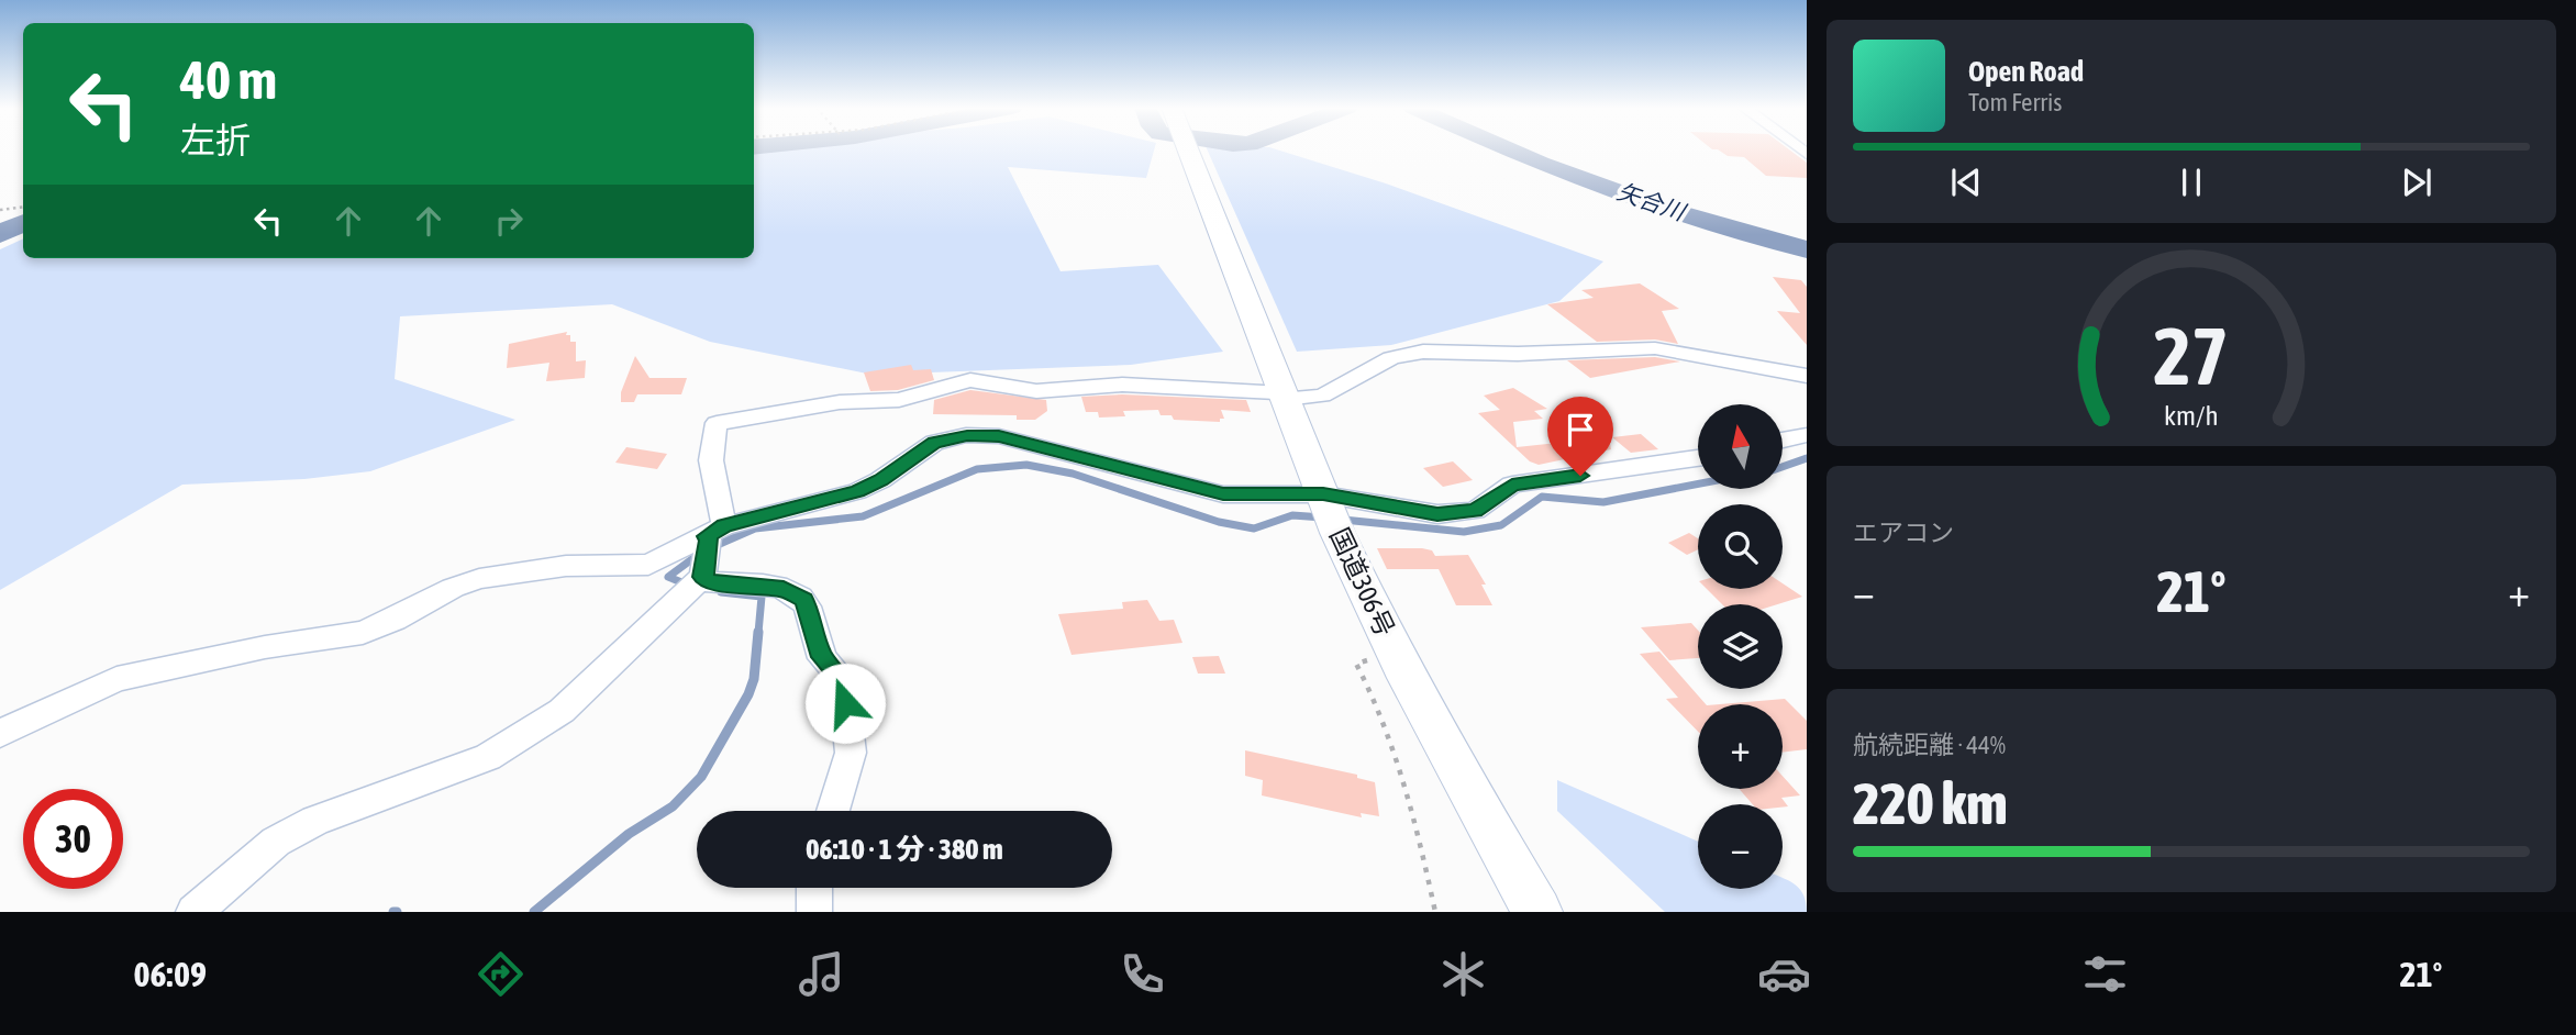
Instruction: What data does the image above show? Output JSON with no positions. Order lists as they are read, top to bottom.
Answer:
{
  "streets": {
    "highway": ["国道306号"]
  },
  "water": ["矢合川"],
  "north": "top",
  "page": {
    "turn": ["40 m", "左折"],
    "song": ["Open Road", "Tom Ferris"],
    "map_buttons": ["+", "−"],
    "tile": [
      "エアコン",
      ["航続距離 · 44%", "220 km"]
    ],
    "heat": ["−", "21°", "+"],
    "limit": "30",
    "trip": "06:10 · 1 分 · 380 m",
    "tabs": ["06:09", "21°"],
    "gauge": ["27", "km/h"]
  }
}
